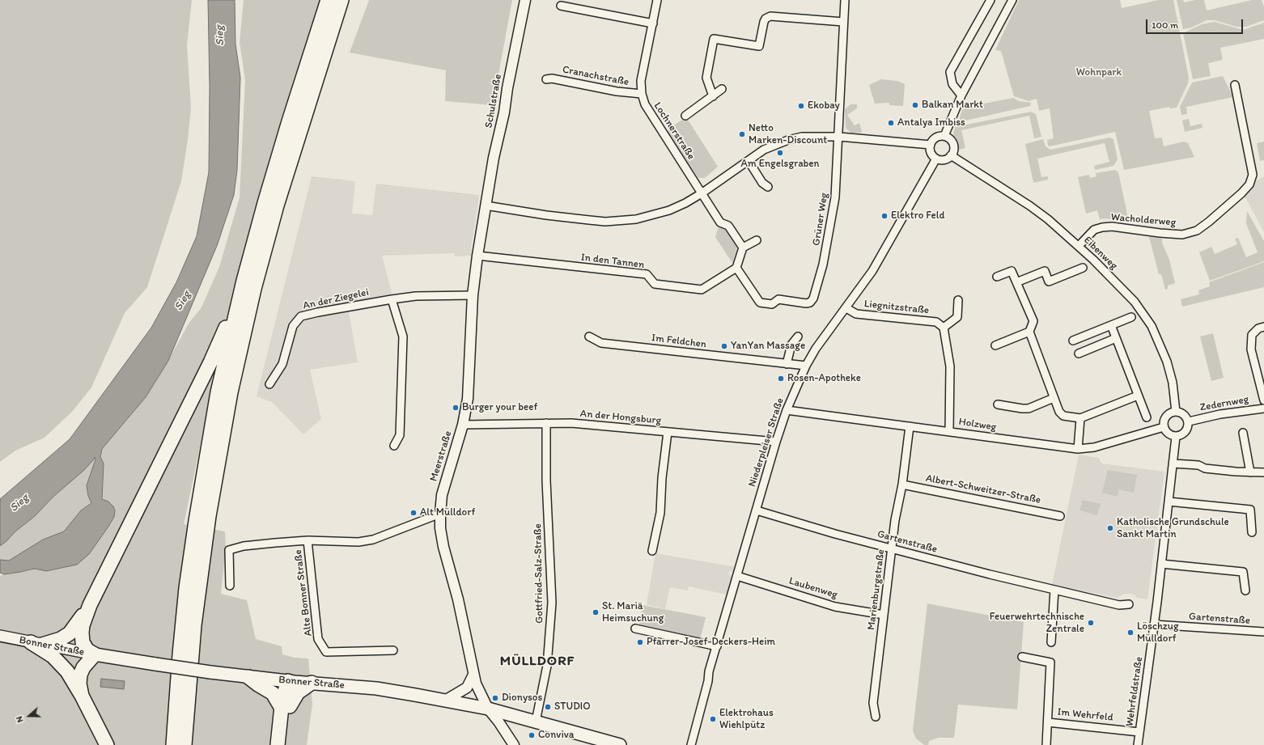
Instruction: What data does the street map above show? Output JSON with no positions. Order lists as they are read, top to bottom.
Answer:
{
  "streets": {
    "main road": ["Bonner Straße"],
    "street": [
      "Cranachstraße",
      "Schulstraße",
      "Lochnerstraße",
      "Grüner Weg",
      "Wacholderweg",
      "Eibenweg",
      "In den Tannen",
      "An der Ziegelei",
      "Liegnitzstraße",
      "Im Feldchen",
      "Zedernweg",
      "An der Hongsburg",
      "Holzweg",
      "Niederpleiser Straße",
      "Meerstraße",
      "Albert-Schweitzer-Straße",
      "Gartenstraße",
      "Gottfried-Salz-Straße",
      "Laubenweg",
      "Marienburgstraße",
      "Alte Bonner Straße",
      "Wehrfeldstraße",
      "Im Wehrfeld"
    ]
  },
  "crossings": [
    ["Cranachstraße", "Lochnerstraße"],
    ["Schulstraße", "Meerstraße"],
    ["Grüner Weg", "In den Tannen"],
    ["Wacholderweg", "Eibenweg"],
    ["Eibenweg", "Zedernweg"],
    ["Eibenweg", "Holzweg"],
    ["Eibenweg", "Niederpleiser Straße"],
    ["Eibenweg", "Wehrfeldstraße"],
    ["In den Tannen", "Meerstraße"],
    ["An der Ziegelei", "Meerstraße"],
    ["Liegnitzstraße", "Niederpleiser Straße"],
    ["Im Feldchen", "Niederpleiser Straße"],
    ["Zedernweg", "Holzweg"],
    ["Zedernweg", "Wehrfeldstraße"],
    ["An der Hongsburg", "Niederpleiser Straße"],
    ["An der Hongsburg", "Meerstraße"],
    ["An der Hongsburg", "Gottfried-Salz-Straße"],
    ["Holzweg", "Niederpleiser Straße"],
    ["Holzweg", "Marienburgstraße"],
    ["Holzweg", "Wehrfeldstraße"],
    ["Niederpleiser Straße", "Gartenstraße"],
    ["Niederpleiser Straße", "Laubenweg"],
    ["Meerstraße", "Alte Bonner Straße"],
    ["Meerstraße", "Bonner Straße"],
    ["Albert-Schweitzer-Straße", "Marienburgstraße"],
    ["Gartenstraße", "Marienburgstraße"],
    ["Gartenstraße", "Wehrfeldstraße"],
    ["Gottfried-Salz-Straße", "Bonner Straße"],
    ["Laubenweg", "Marienburgstraße"],
    ["Wehrfeldstraße", "Im Wehrfeld"]
  ],
  "districts": ["MÜLLDORF"],
  "water": ["Sieg"],
  "parks": ["Wohnpark"],
  "places": [
    "Balkan Markt",
    "Ekobay",
    "Antalya Imbiss",
    "Netto Marken-Discount",
    "Am Engelsgraben",
    "Elektro Feld",
    "YanYan Massage",
    "Rosen-Apotheke",
    "Burger your beef",
    "Alt Mülldorf",
    "Katholische Grundschule Sankt Martin",
    "St. Mariä Heimsuchung",
    "Feuerwehrtechnische Zentrale",
    "Löschzug Mülldorf",
    "Pfarrer-Josef-Deckers-Heim",
    "Dionysos",
    "STUDIO",
    "Elektrohaus Wiehlpütz",
    "Conviva"
  ],
  "scale_bar": "100 m",
  "north": "left"
}
